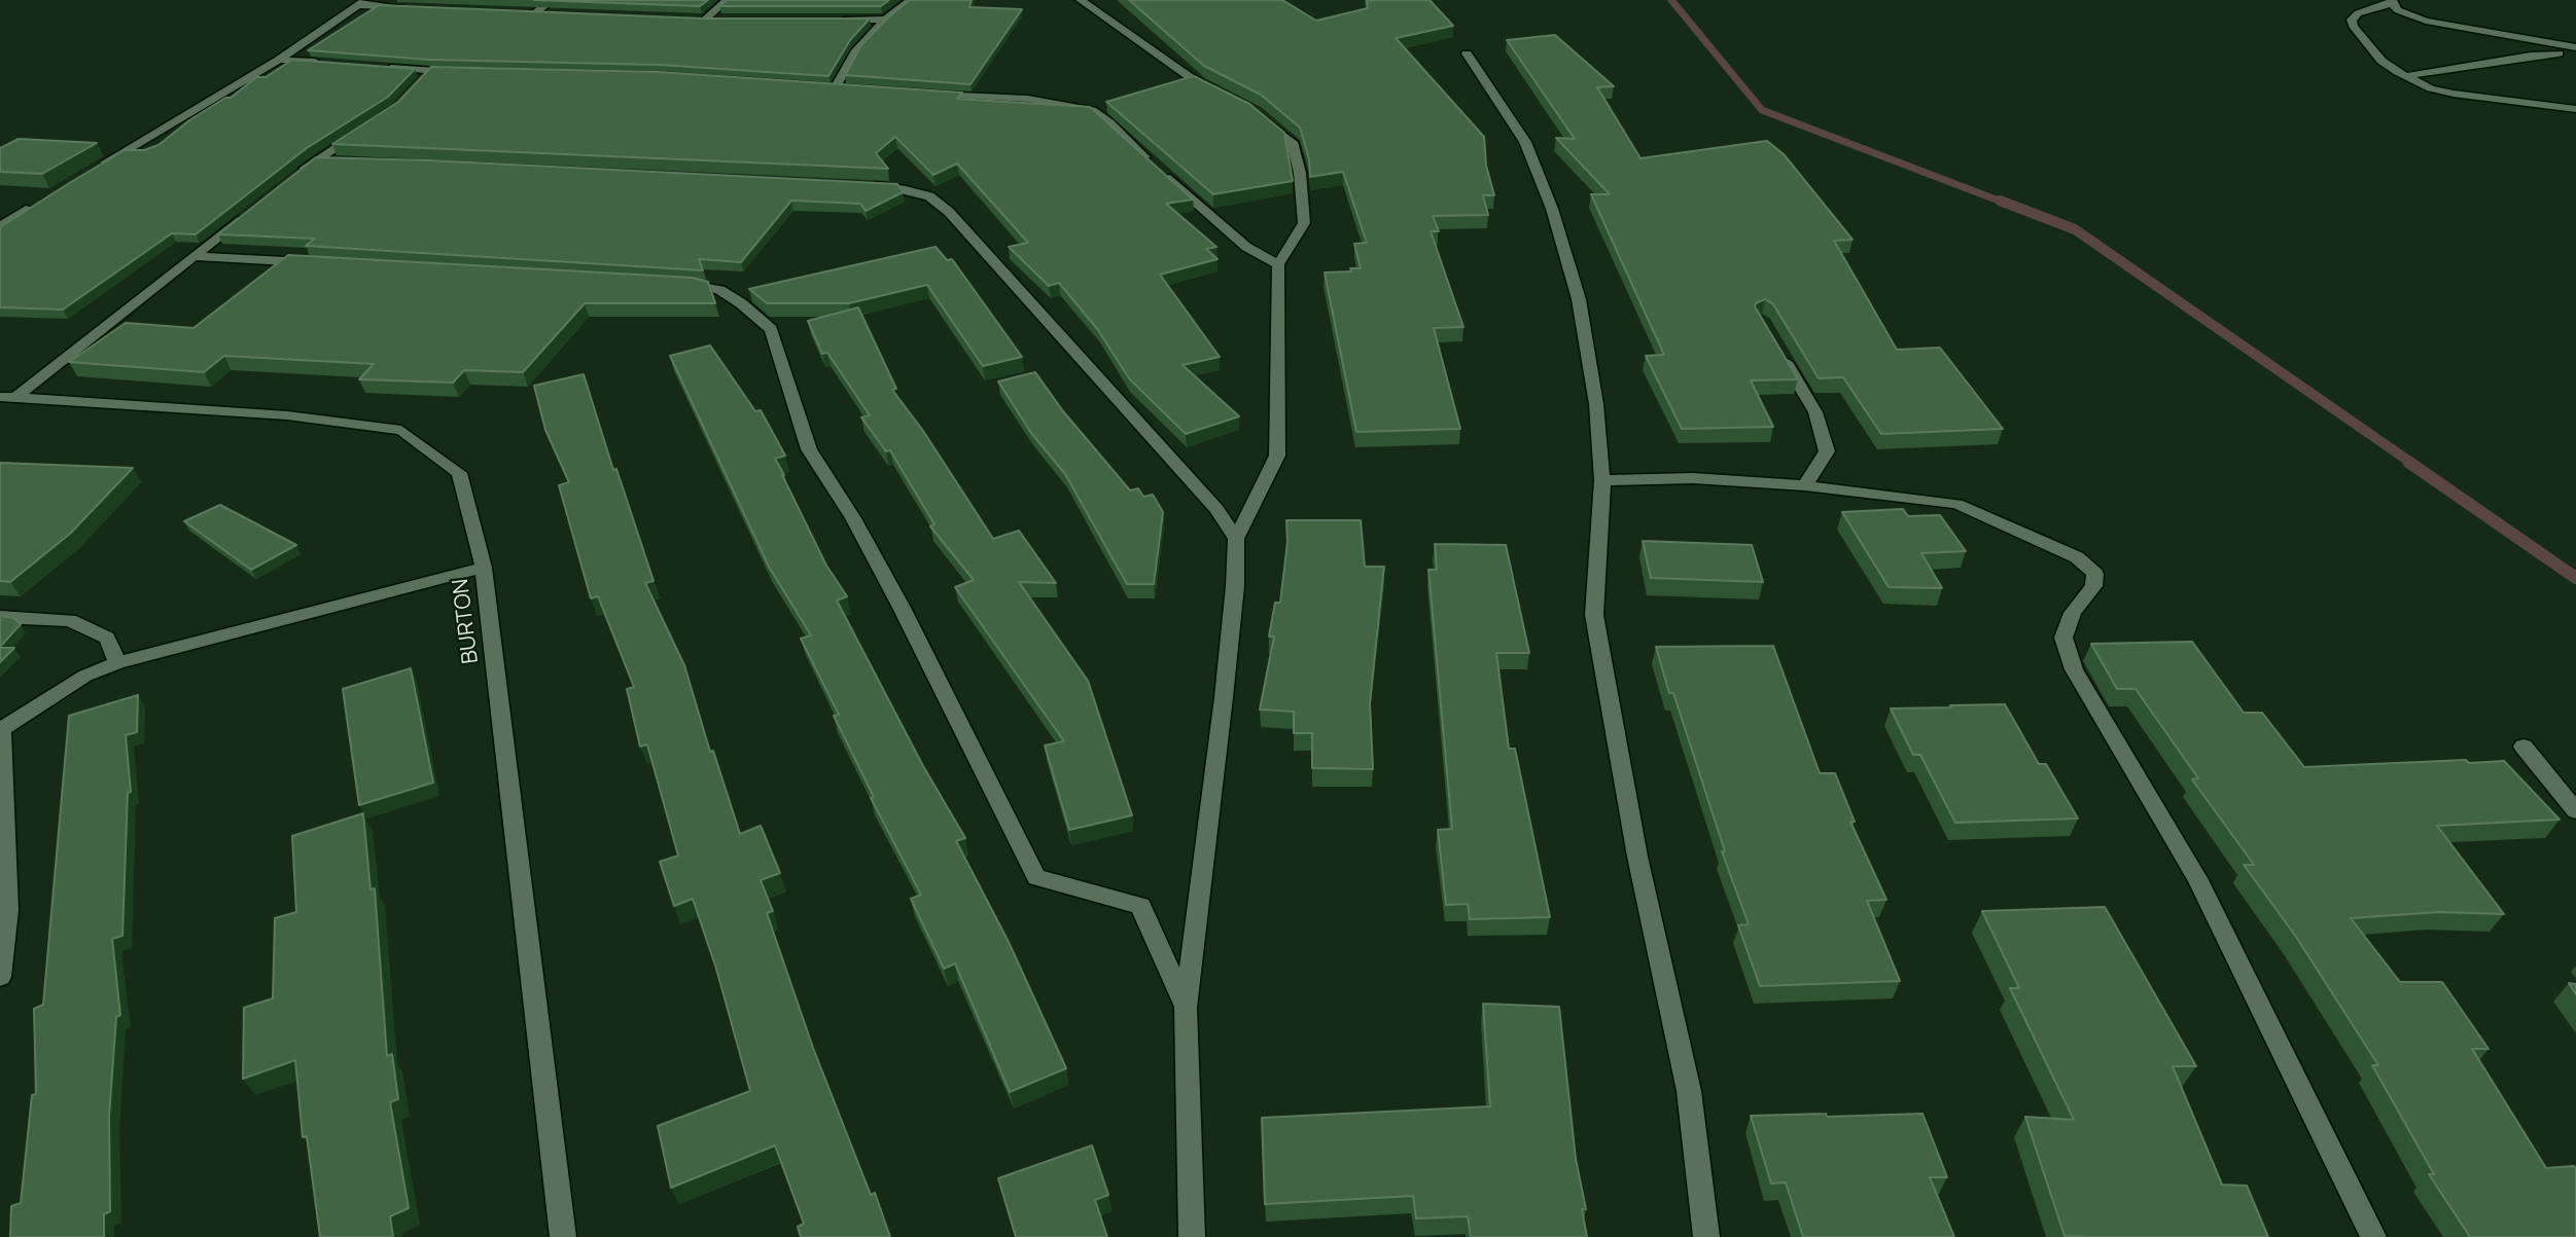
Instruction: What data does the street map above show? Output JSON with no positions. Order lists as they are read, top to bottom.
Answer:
{
  "streets": {
    "street": ["BURTON"]
  }
}
